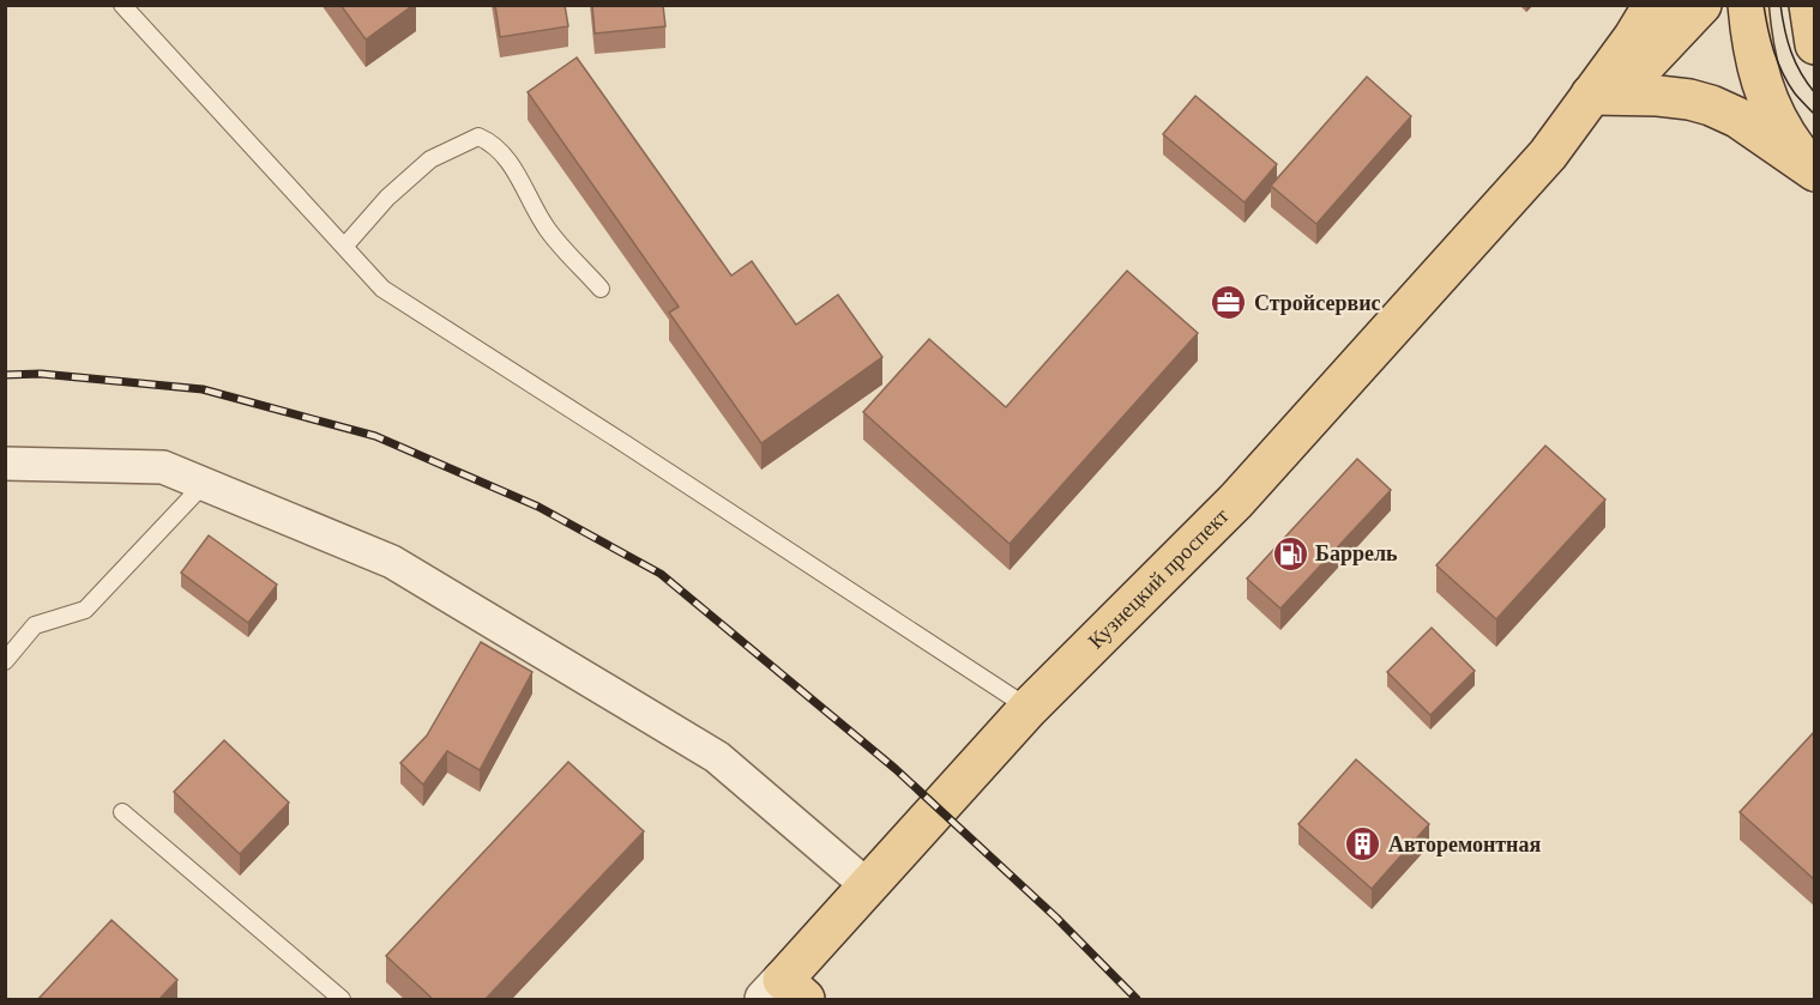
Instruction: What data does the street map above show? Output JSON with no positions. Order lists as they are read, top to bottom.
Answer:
{
  "streets": {
    "main road": ["Кузнецкий проспект"]
  },
  "places": {
    "office": ["Стройсервис"],
    "fuel station": ["Баррель"],
    "building": ["Авторемонтная"]
  }
}
